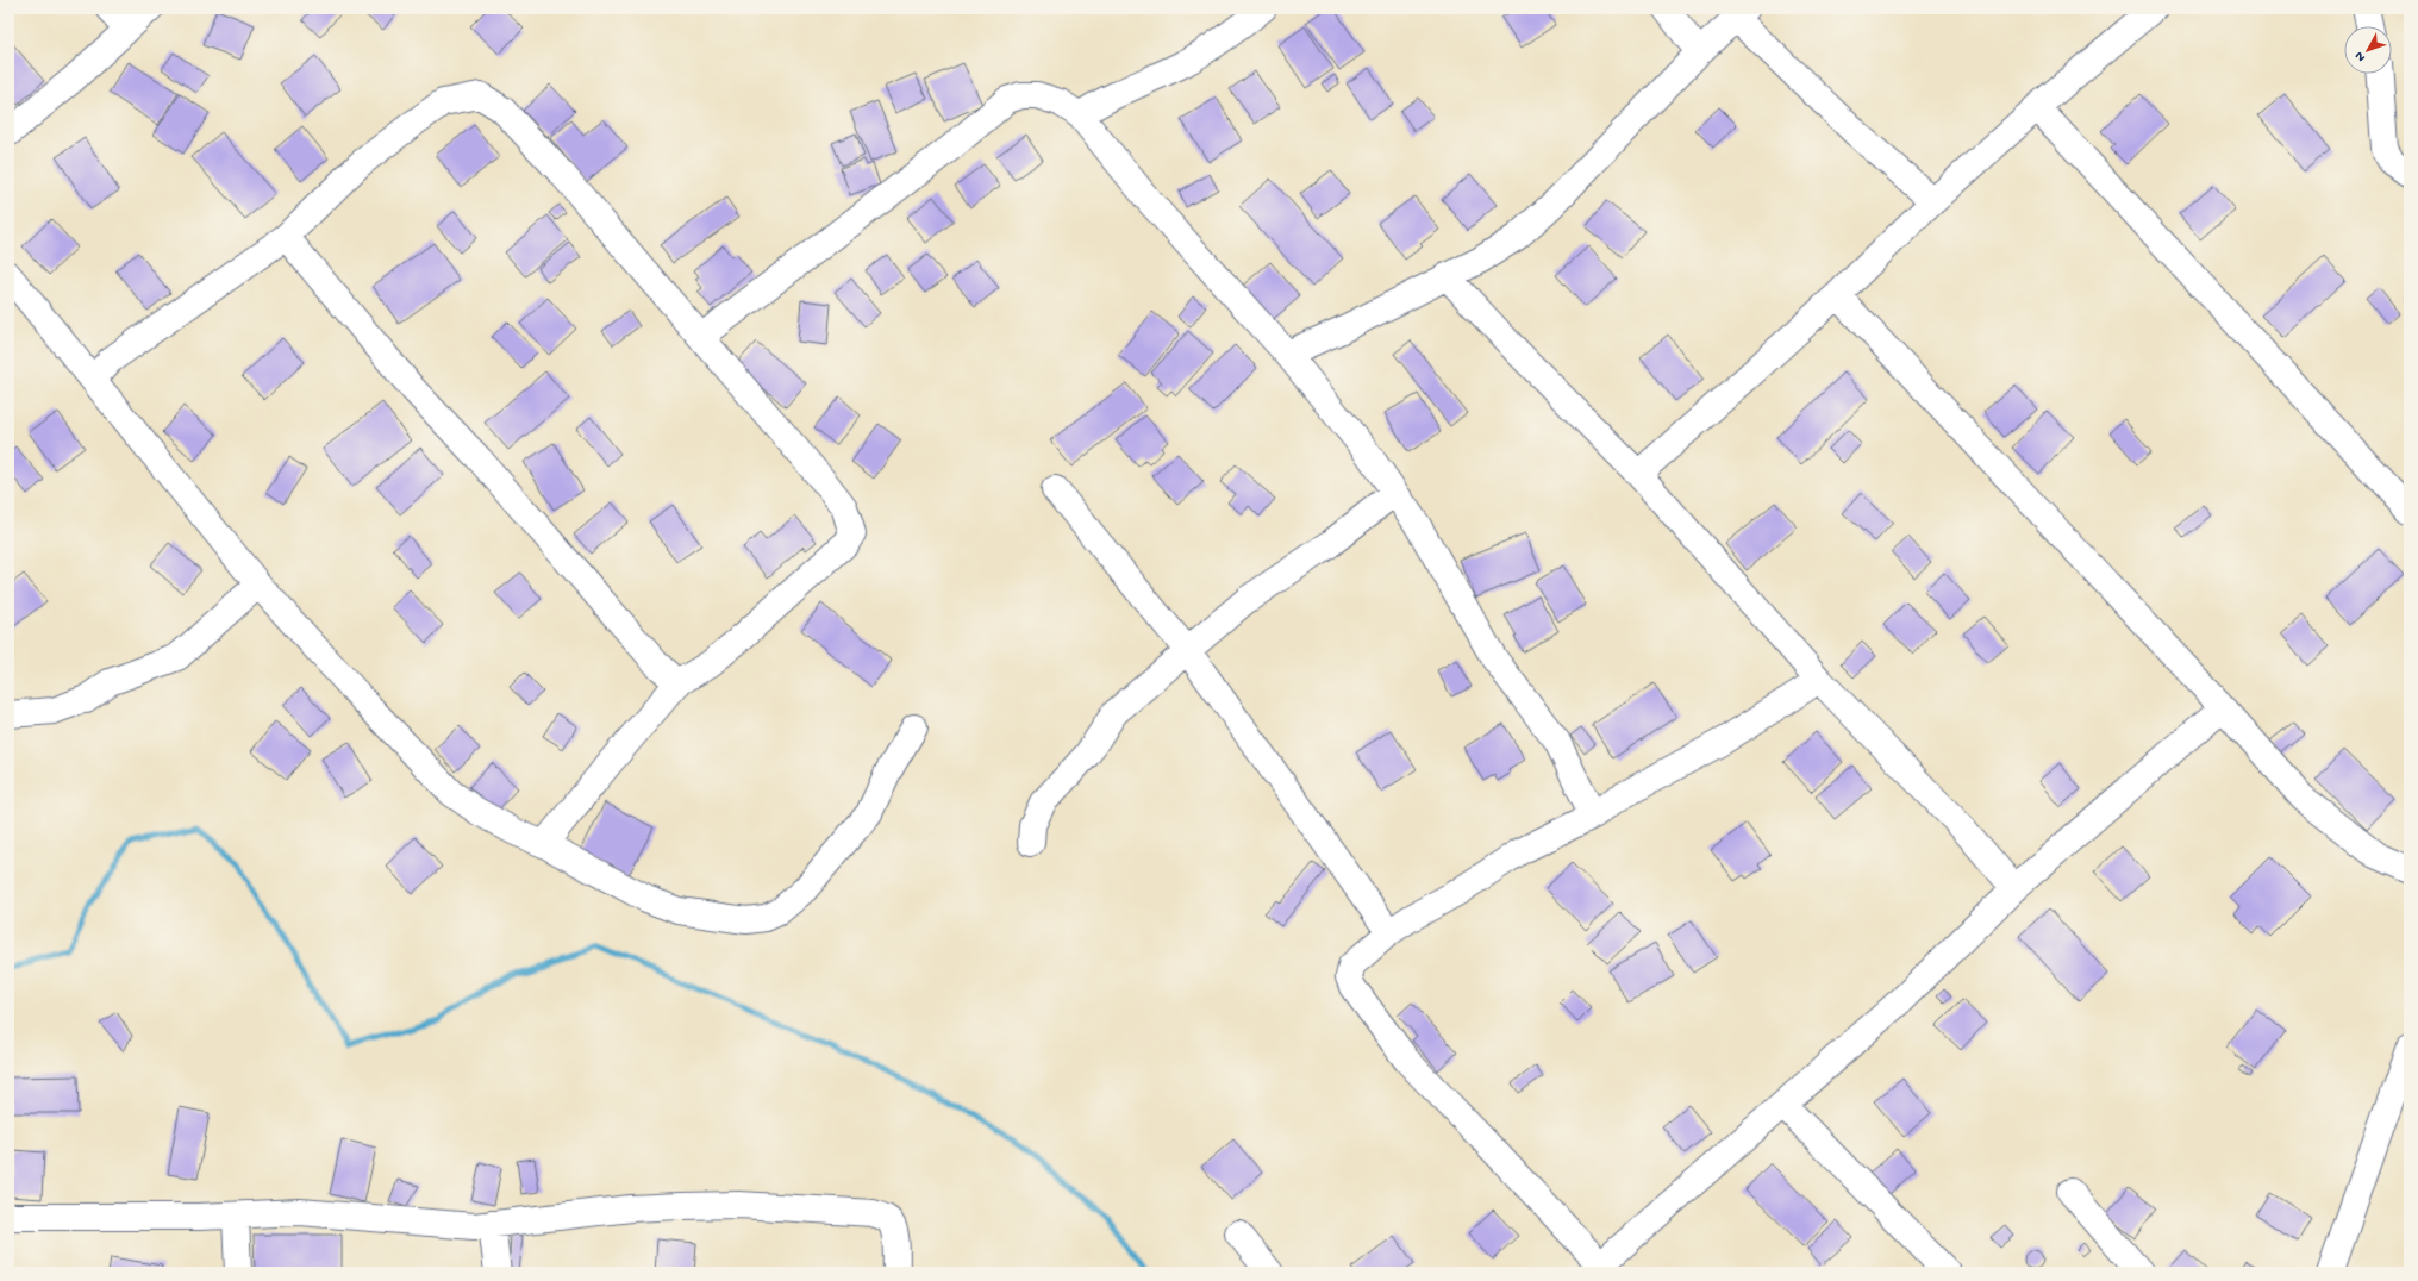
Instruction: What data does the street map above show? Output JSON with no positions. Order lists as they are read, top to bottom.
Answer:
{
  "north": "bottom left"
}
